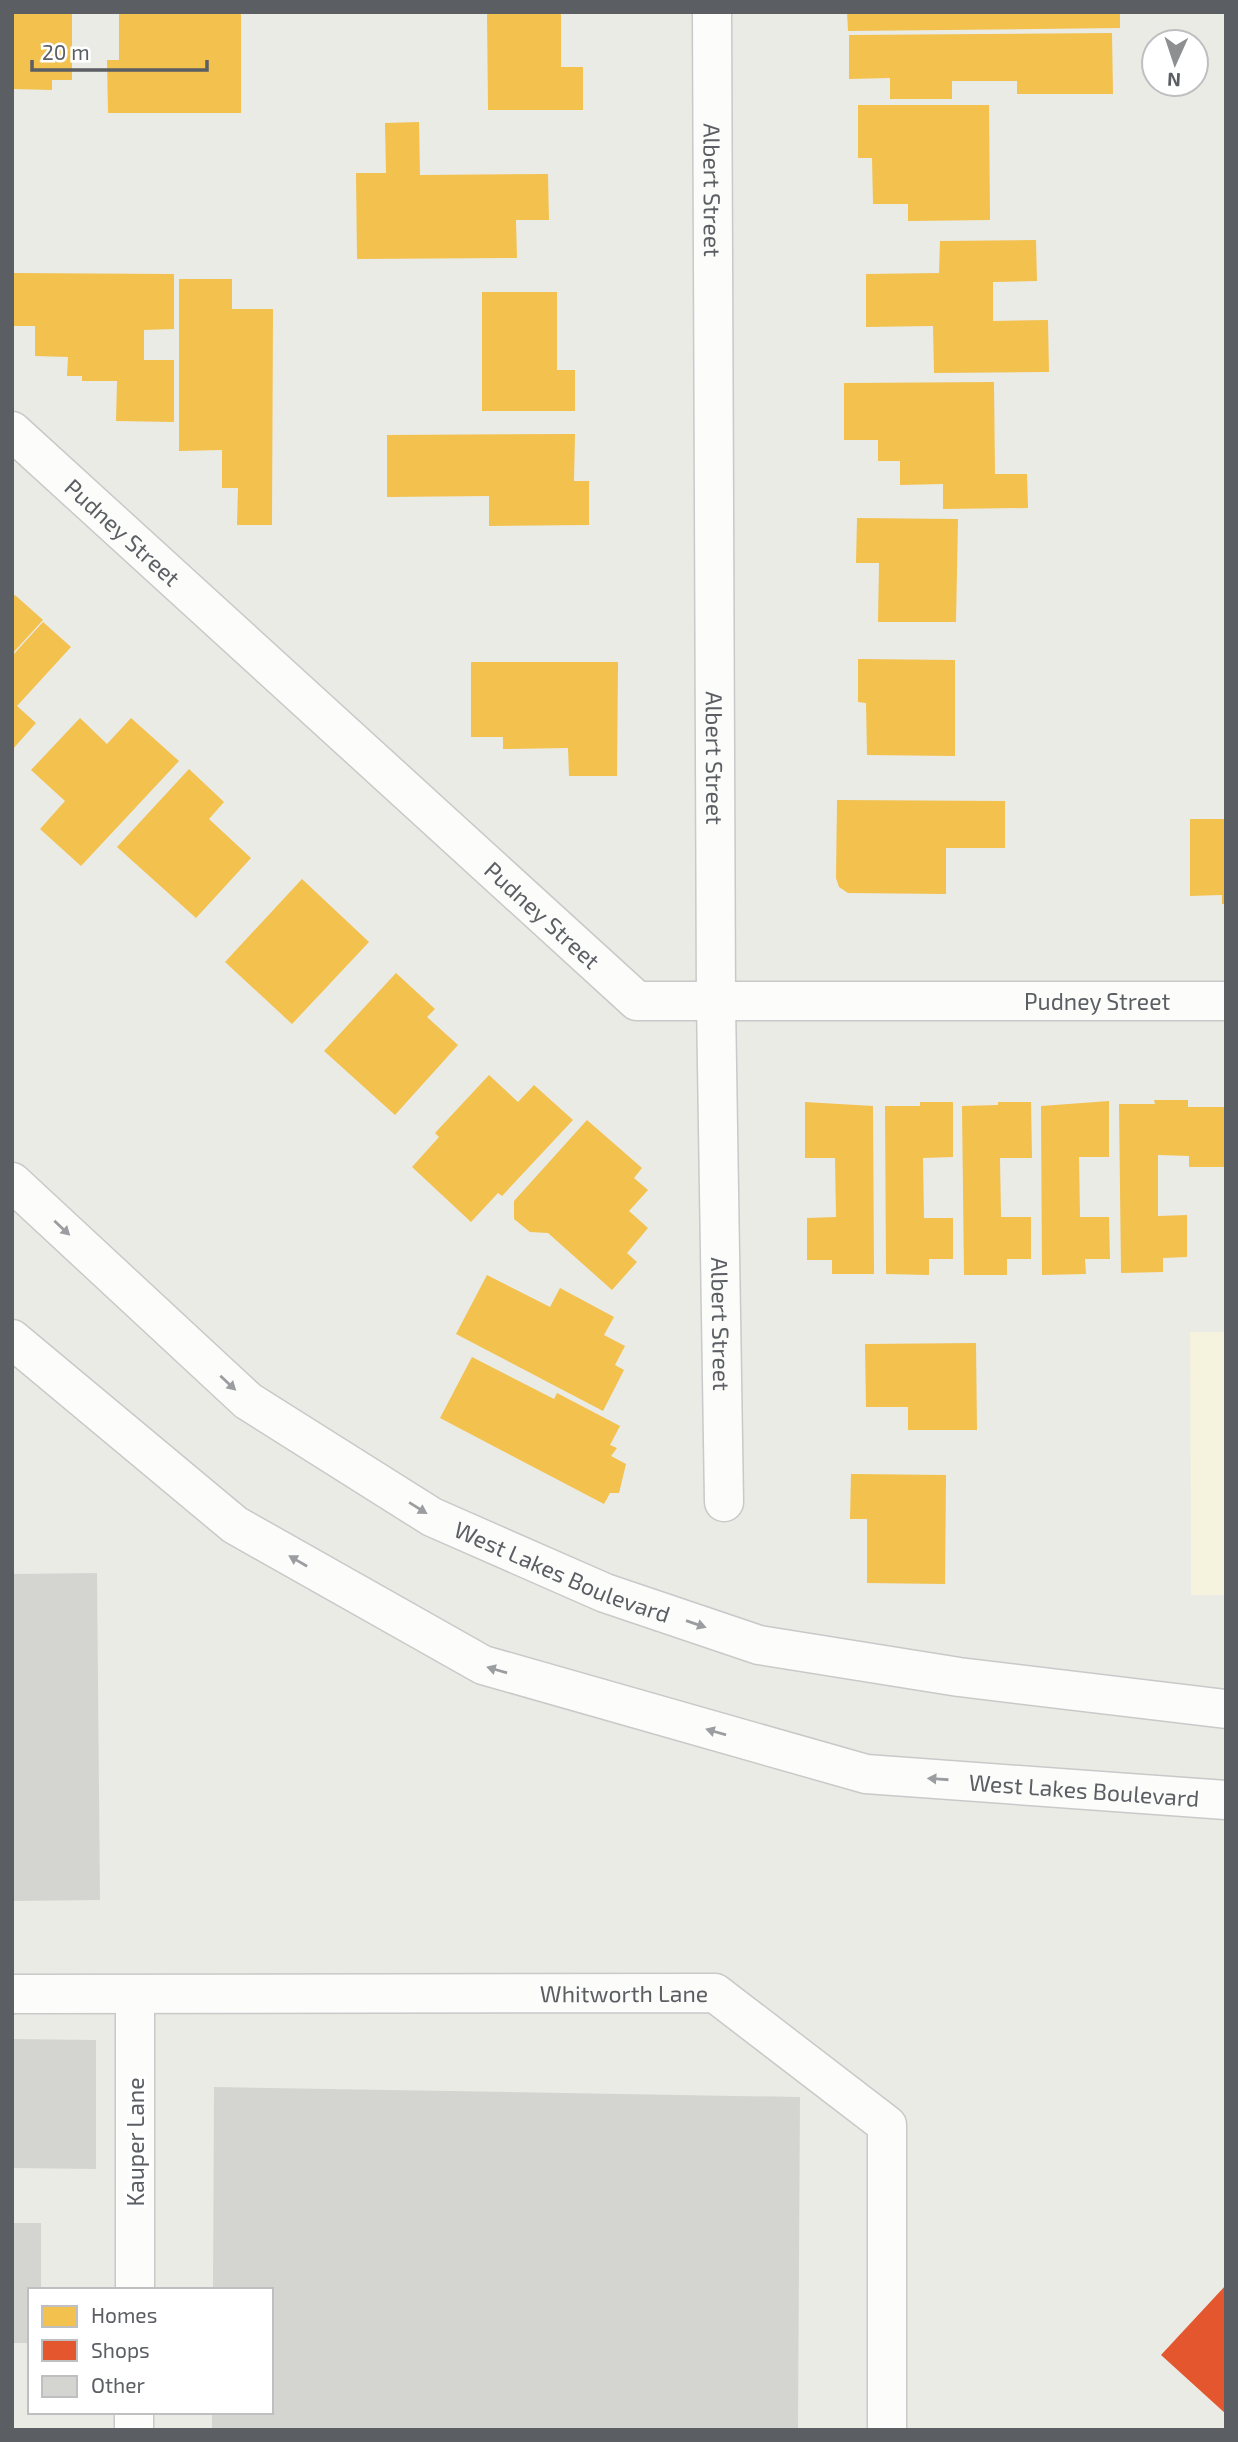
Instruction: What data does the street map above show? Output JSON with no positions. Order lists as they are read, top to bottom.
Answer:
{
  "streets": {
    "street": [
      "Albert Street",
      "Pudney Street",
      "West Lakes Boulevard",
      "Whitworth Lane",
      "Kauper Lane"
    ]
  },
  "crossings": [
    ["Albert Street", "Pudney Street"],
    ["Whitworth Lane", "Kauper Lane"]
  ],
  "legend": ["Homes", "Shops", "Other"],
  "scale_bar": "20 m",
  "north": "bottom"
}
